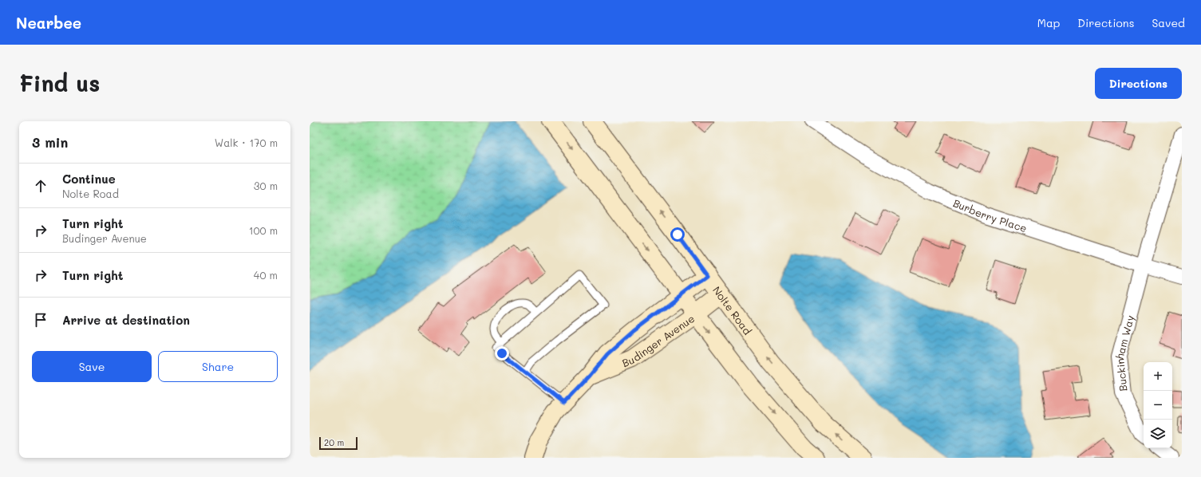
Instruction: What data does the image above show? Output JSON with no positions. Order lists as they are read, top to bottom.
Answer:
{
  "streets": {
    "street": [
      "Burberry Place",
      "Nolte Road",
      "Budinger Avenue",
      "Buckinham Way"
    ]
  },
  "crossings": [
    ["Burberry Place", "Buckinham Way"],
    ["Nolte Road", "Budinger Avenue"]
  ],
  "scale_bar": "20 m",
  "page": {
    "header": "Nearbee",
    "nav": ["Map", "Directions", "Saved"],
    "buttons": [
      "Directions",
      ["Save", "Share"]
    ],
    "title": "Find us",
    "heading": ["3 min", "Walk · 170 m"],
    "list": [
      ["Continue", "Nolte Road", "30 m"],
      ["Turn right", "Budinger Avenue", "100 m"],
      ["Turn right", "40 m"],
      "Arrive at destination"
    ],
    "map_buttons": ["+", "−"],
    "scale": "20 m"
  }
}
